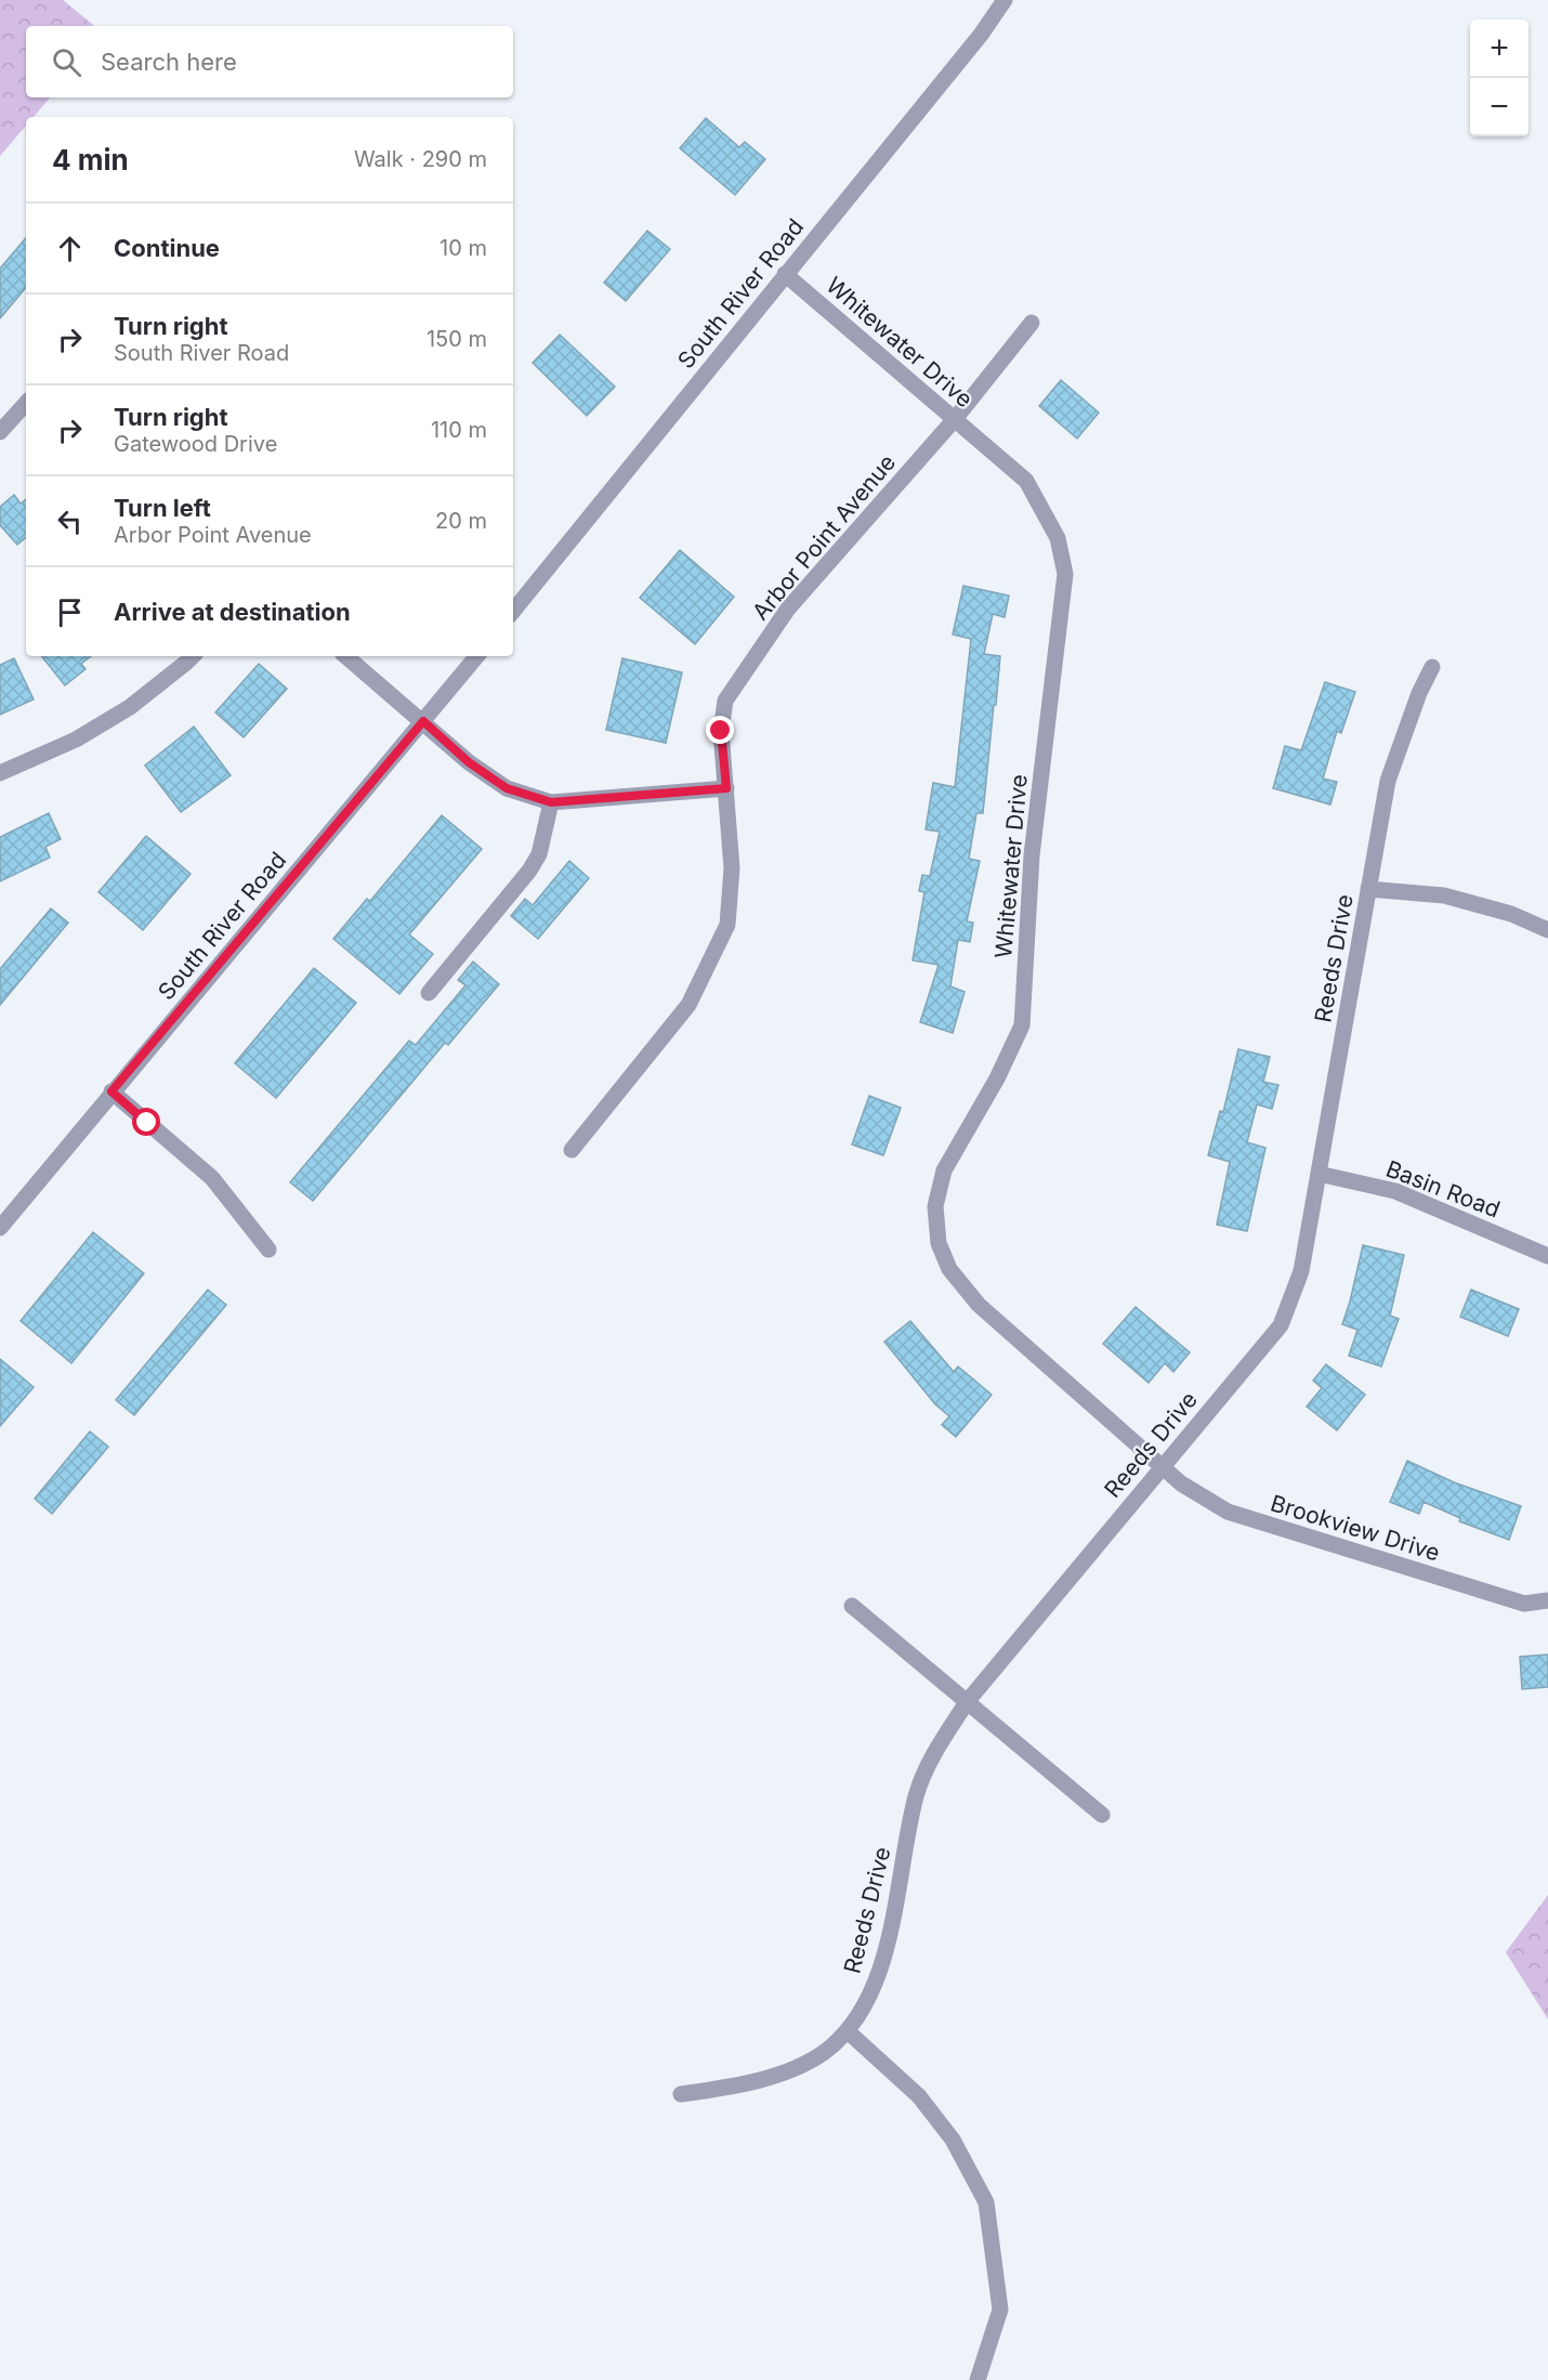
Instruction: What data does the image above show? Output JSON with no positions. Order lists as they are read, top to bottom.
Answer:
{
  "streets": {
    "street": [
      "South River Road",
      "Whitewater Drive",
      "Arbor Point Avenue",
      "Reeds Drive",
      "Basin Road",
      "Brookview Drive"
    ]
  },
  "crossings": [
    ["South River Road", "Whitewater Drive"],
    ["Whitewater Drive", "Arbor Point Avenue"],
    ["Whitewater Drive", "Reeds Drive"],
    ["Whitewater Drive", "Brookview Drive"],
    ["Reeds Drive", "Basin Road"],
    ["Reeds Drive", "Brookview Drive"]
  ],
  "page": {
    "map_buttons": ["+", "−"],
    "search": "Search here",
    "heading": ["4 min", "Walk · 290 m"],
    "list": [
      ["Continue", "10 m"],
      ["Turn right", "South River Road", "150 m"],
      ["Turn right", "Gatewood Drive", "110 m"],
      ["Turn left", "Arbor Point Avenue", "20 m"],
      "Arrive at destination"
    ]
  }
}
